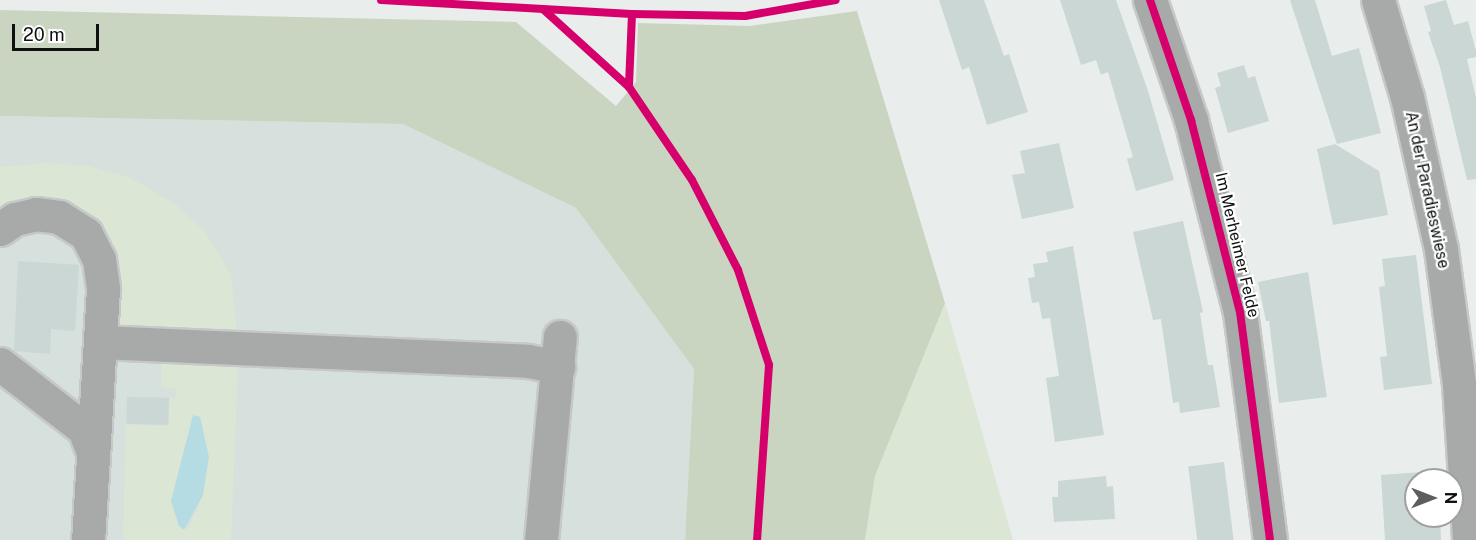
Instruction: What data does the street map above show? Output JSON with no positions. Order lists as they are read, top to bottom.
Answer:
{
  "streets": {
    "street": ["An der Paradieswiese", "Im Merheimer Felde"]
  },
  "scale_bar": "20 m",
  "north": "right"
}
